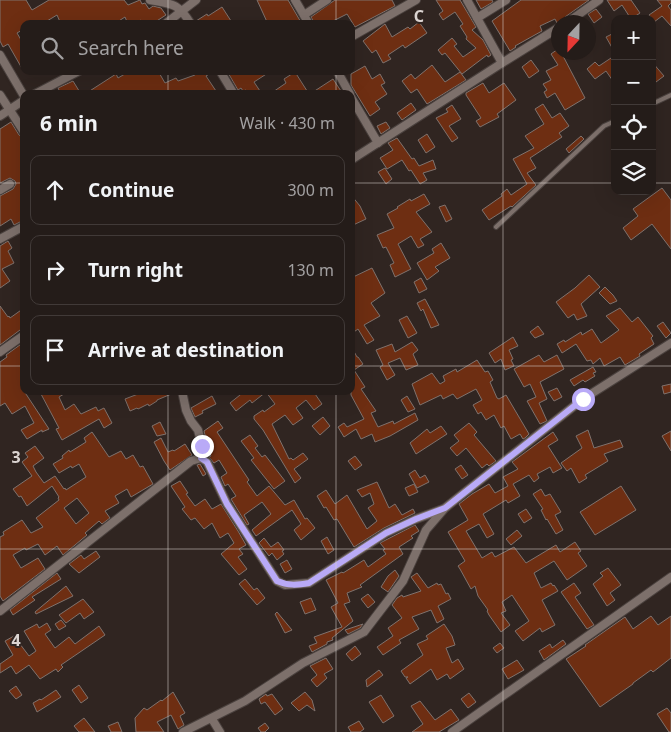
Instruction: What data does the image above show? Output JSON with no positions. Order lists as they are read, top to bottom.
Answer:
{
  "north": "bottom",
  "page": {
    "map_buttons": ["+", "−"],
    "search": "Search here",
    "heading": ["6 min", "Walk · 430 m"],
    "list": [
      ["Continue", "300 m"],
      ["Turn right", "130 m"],
      "Arrive at destination"
    ]
  },
  "grid": {
    "columns": ["C"],
    "rows": ["3", "4"]
  }
}
